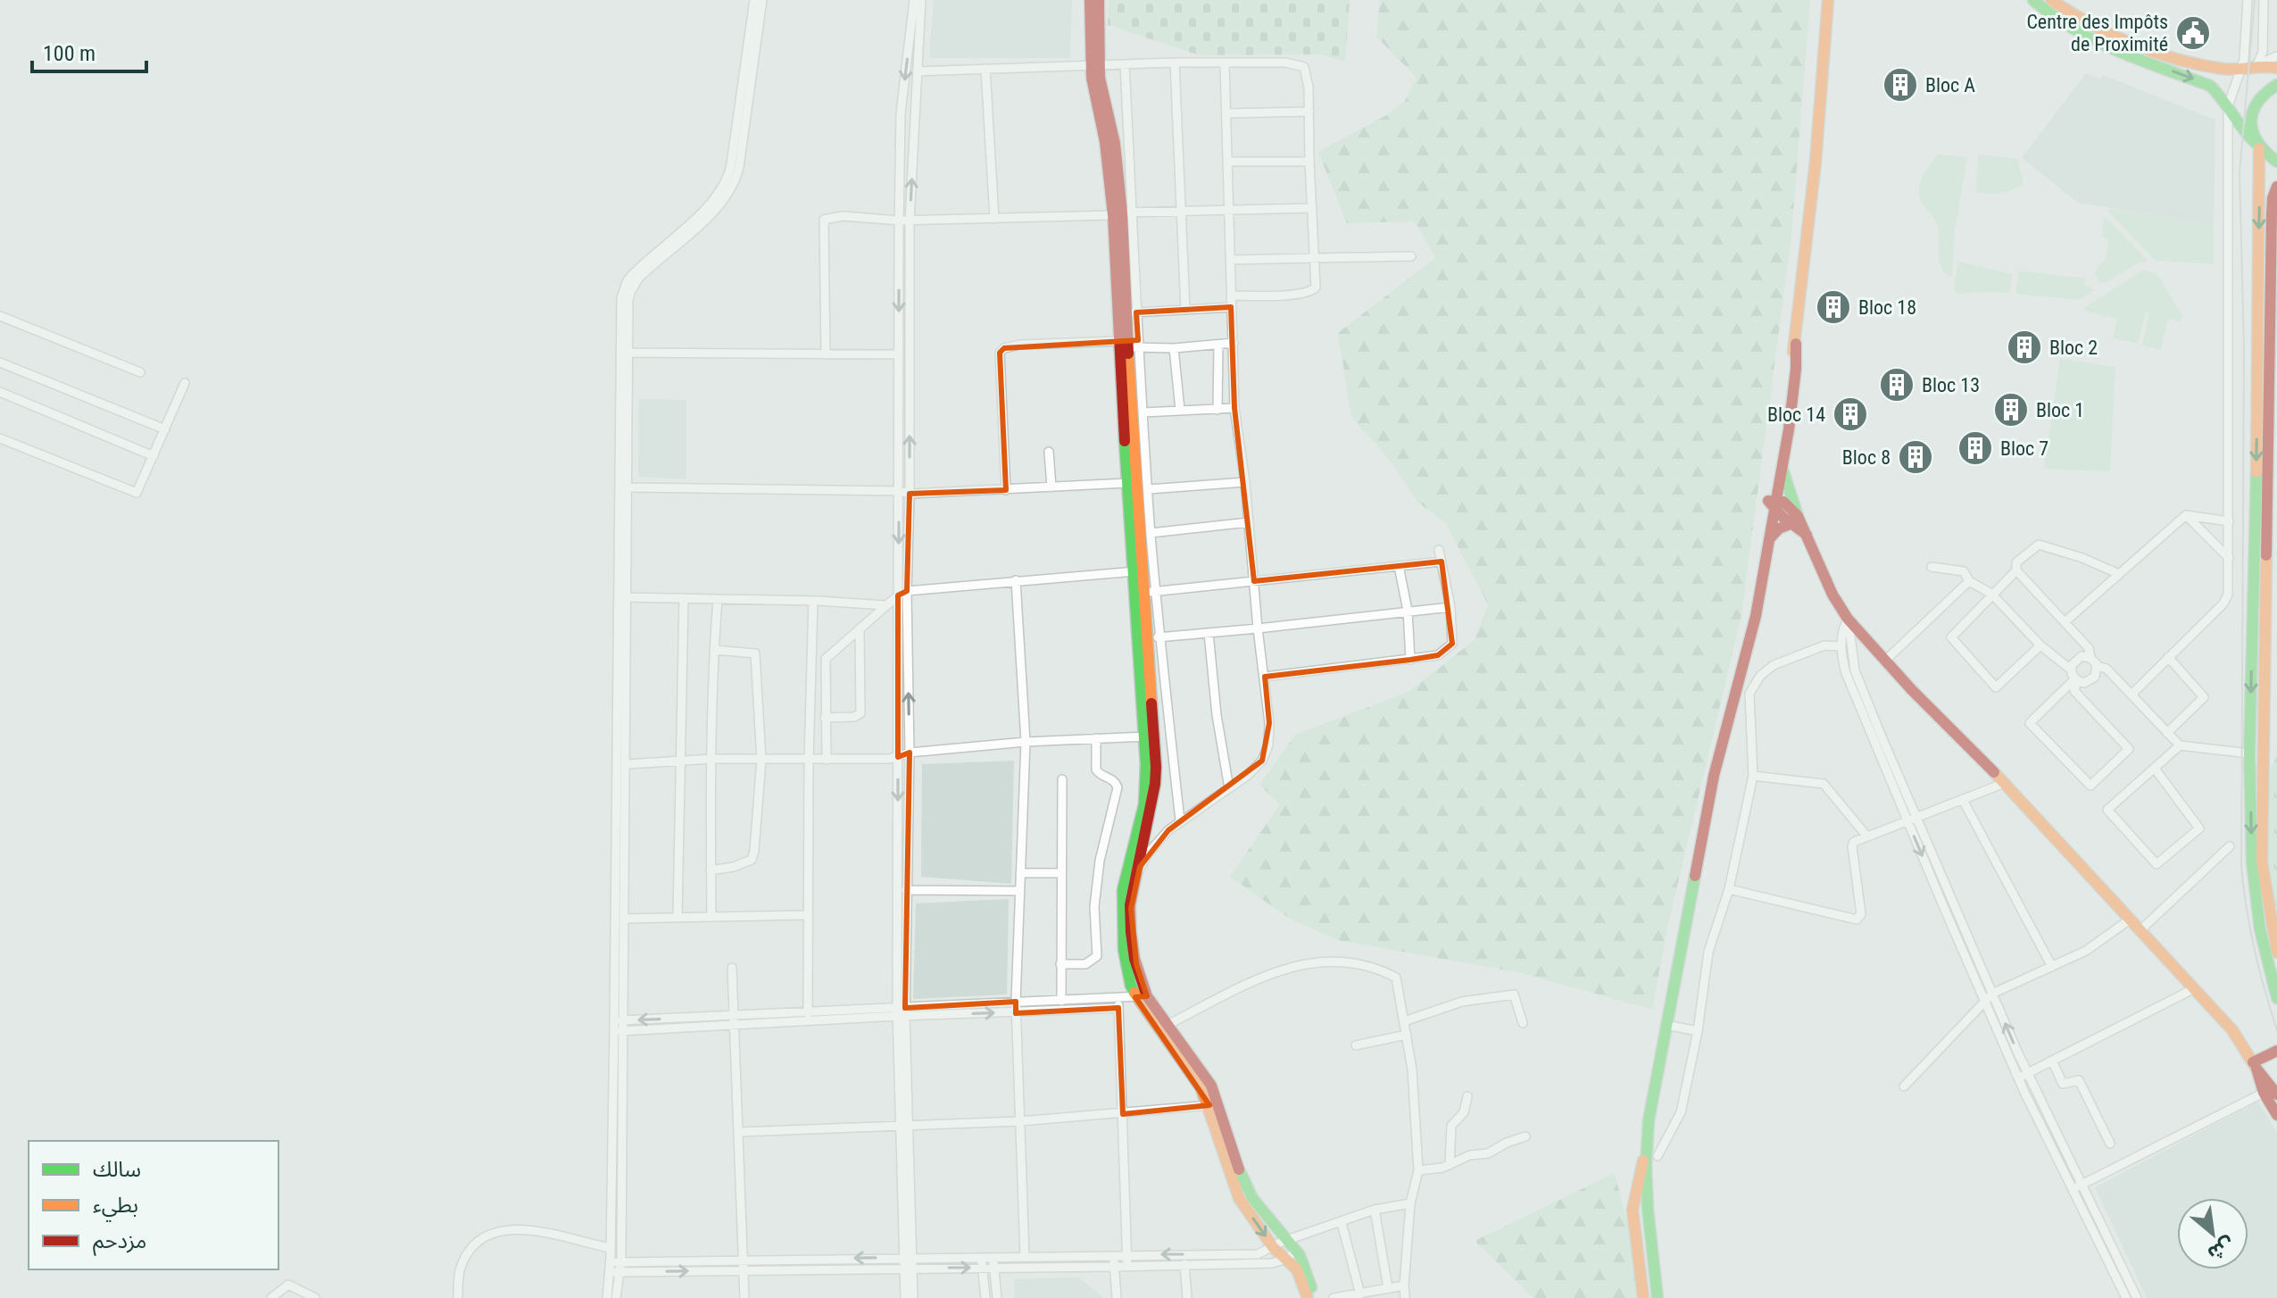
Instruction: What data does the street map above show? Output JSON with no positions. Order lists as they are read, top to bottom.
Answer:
{
  "places": {
    "public building": ["Centre des Impôts de Proximité"],
    "building": [
      "Bloc A",
      "Bloc 18",
      "Bloc 2",
      "Bloc 13",
      "Bloc 1",
      "Bloc 14",
      "Bloc 7",
      "Bloc 8"
    ]
  },
  "legend": ["سالك", "بطيء", "مزدحم"],
  "scale_bar": "100 m",
  "north": "bottom right"
}
